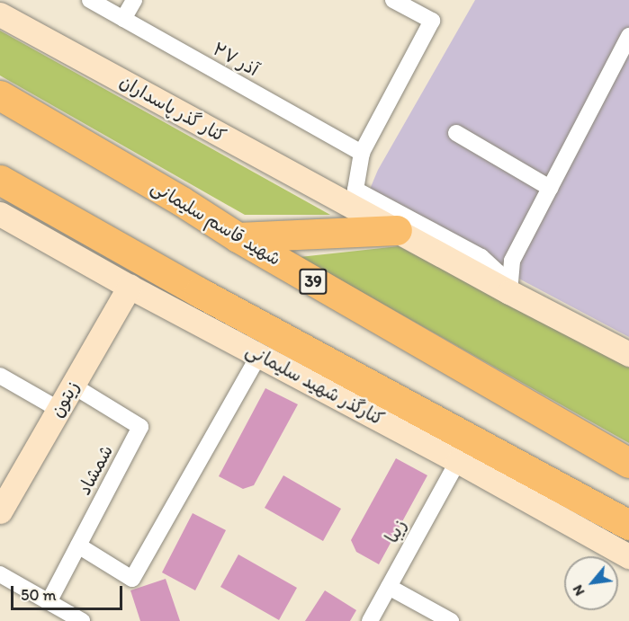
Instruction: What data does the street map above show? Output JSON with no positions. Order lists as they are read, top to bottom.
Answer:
{
  "streets": {
    "highway": ["شهید قاسم سلیمانی", "39"],
    "main road": ["کنار گذر پاسداران", "کنارگذر شهید سلیمانی", "زیتون"],
    "street": ["آذر ۲۷", "شمشاد", "زیبا"]
  },
  "crossings": [
    ["کنارگذر شهید سلیمانی", "زیتون"],
    ["کنارگذر شهید سلیمانی", "زیبا"],
    ["زیتون", "شمشاد"]
  ],
  "scale_bar": "50 m",
  "north": "bottom left"
}
